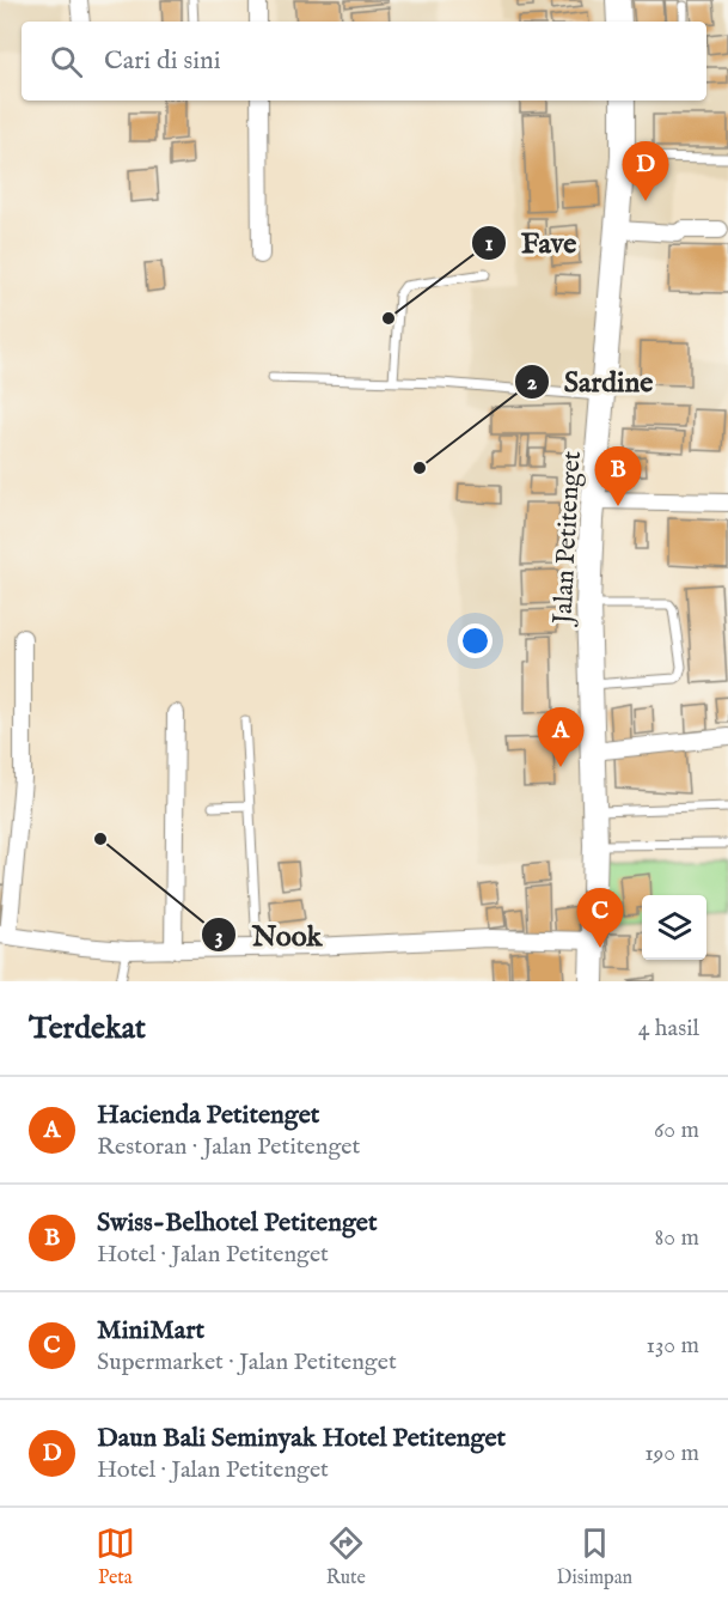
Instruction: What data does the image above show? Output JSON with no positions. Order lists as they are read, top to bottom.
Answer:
{
  "streets": {
    "main road": ["Jalan Petitenget"]
  },
  "places": ["Fave", "Sardine", "Nook"],
  "page": {
    "search": "Cari di sini",
    "pins": [
      "D",
      "B",
      "A",
      "C"
    ],
    "heading": ["Terdekat", "4 hasil"],
    "list": [
      {
        "mark": "A",
        "name": "Hacienda Petitenget",
        "note": "Restoran · Jalan Petitenget",
        "value": "60 m"
      },
      {
        "mark": "B",
        "name": "Swiss-Belhotel Petitenget",
        "note": "Hotel · Jalan Petitenget",
        "value": "80 m"
      },
      {
        "mark": "C",
        "name": "MiniMart",
        "note": "Supermarket · Jalan Petitenget",
        "value": "130 m"
      },
      {
        "mark": "D",
        "name": "Daun Bali Seminyak Hotel Petitenget",
        "note": "Hotel · Jalan Petitenget",
        "value": "190 m"
      }
    ],
    "nav": ["Peta", "Rute", "Disimpan"]
  }
}
